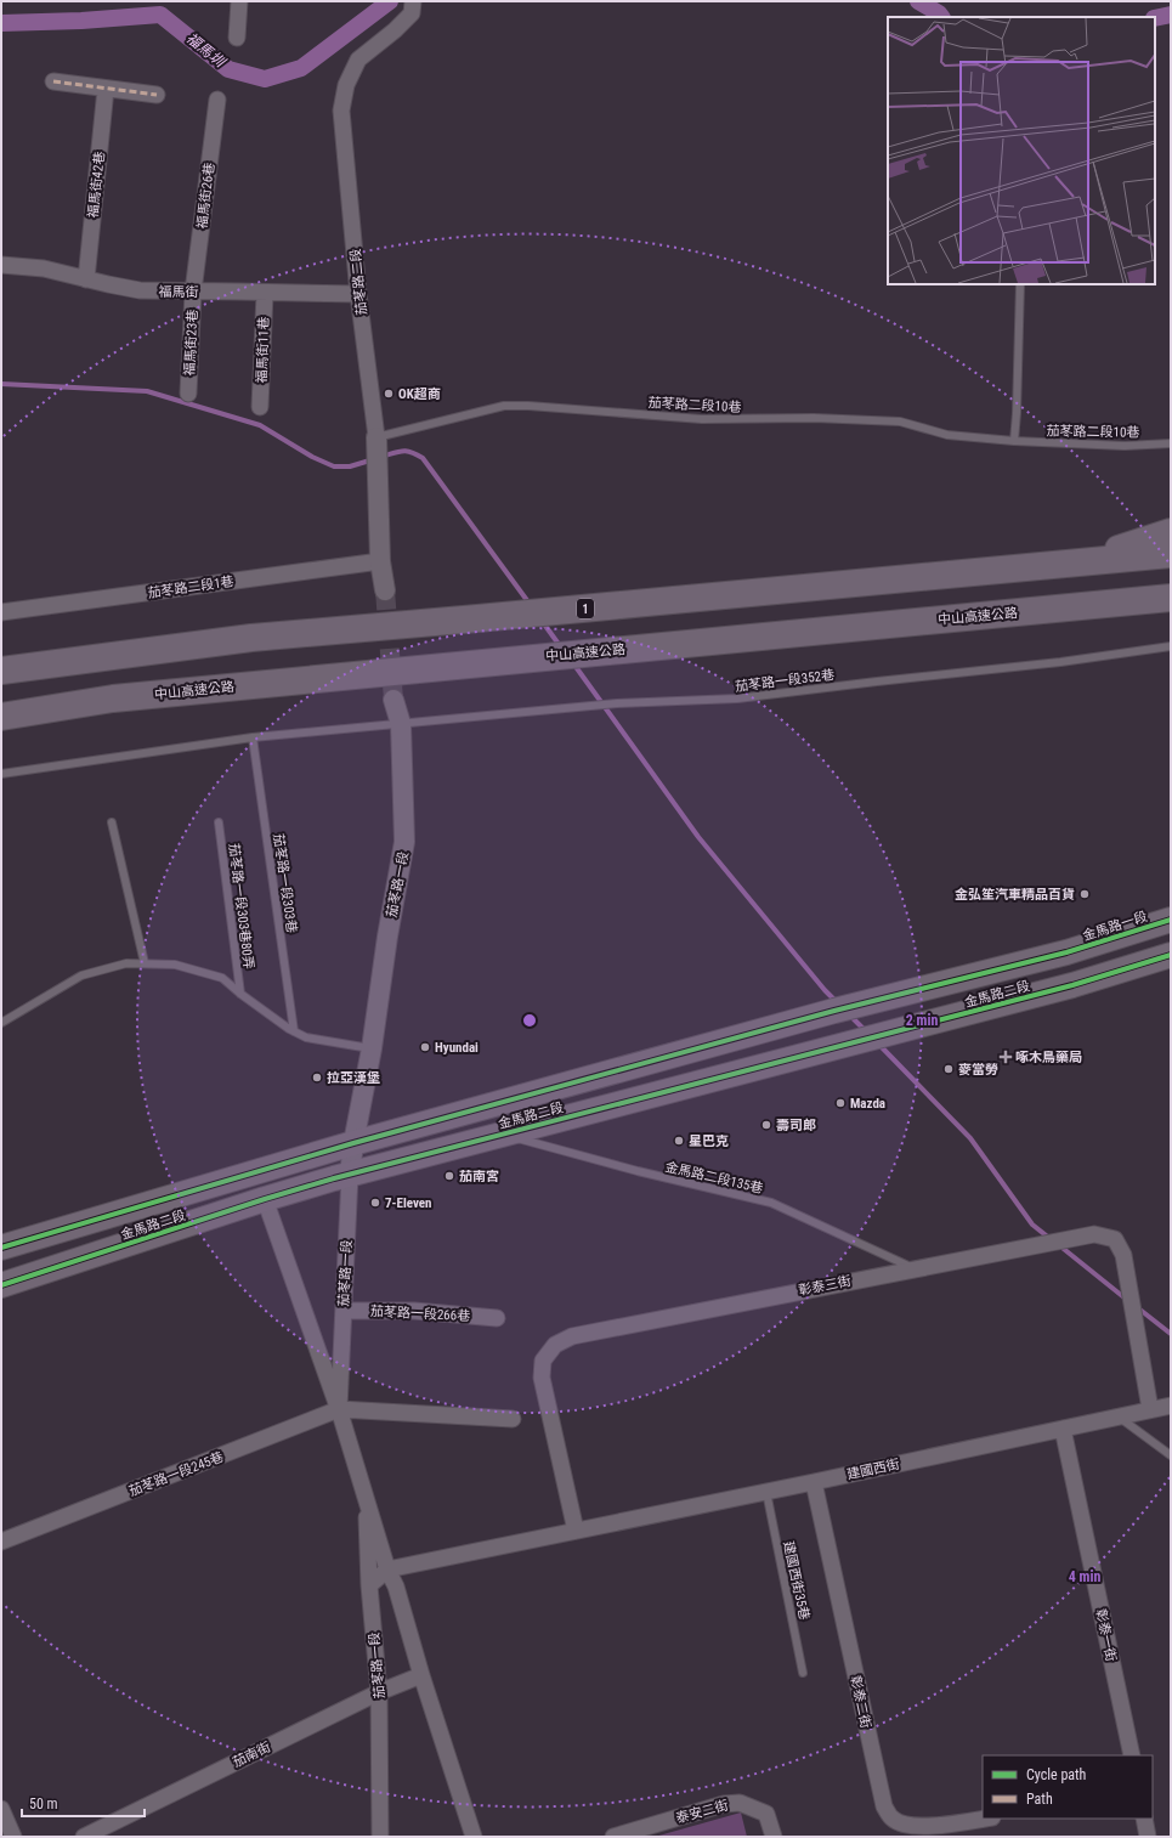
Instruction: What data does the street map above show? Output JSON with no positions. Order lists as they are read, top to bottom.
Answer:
{
  "streets": {
    "highway": ["1", "中山高速公路"],
    "main road": ["金馬路一段", "金馬路二段"],
    "street": [
      "福馬街42巷",
      "福馬街26巷",
      "茄苳路二段",
      "福馬街",
      "福馬街23巷",
      "福馬街11巷",
      "茄苳路二段1巷",
      "茄苳路一段",
      "彰泰三街",
      "茄苳路一段266巷",
      "建國西街",
      "茄苳路一段245巷",
      "彰泰一街",
      "彰泰二街",
      "茄南街",
      "泰安二街"
    ],
    "lane": [
      "茄苳路二段10巷",
      "茄苳路一段352巷",
      "茄苳路一段303巷",
      "茄苳路一段303巷80弄",
      "金馬路二段135巷",
      "建國西街35巷"
    ]
  },
  "crossings": [
    ["福馬街42巷", "福馬街"],
    ["福馬街26巷", "福馬街"],
    ["福馬街26巷", "福馬街23巷"],
    ["茄苳路二段", "福馬街"],
    ["茄苳路二段", "茄苳路二段10巷"],
    ["茄苳路二段", "茄苳路二段1巷"],
    ["福馬街", "福馬街23巷"],
    ["福馬街", "福馬街11巷"],
    ["茄苳路一段352巷", "茄苳路一段303巷"],
    ["茄苳路一段352巷", "茄苳路一段"],
    ["茄苳路一段", "金馬路二段"],
    ["茄苳路一段", "茄苳路一段266巷"],
    ["茄苳路一段", "建國西街"],
    ["茄苳路一段", "茄苳路一段245巷"],
    ["茄苳路一段", "茄南街"],
    ["金馬路一段", "金馬路二段"],
    ["金馬路二段", "金馬路二段135巷"],
    ["金馬路二段135巷", "彰泰三街"],
    ["彰泰三街", "建國西街"],
    ["建國西街", "建國西街35巷"],
    ["建國西街", "彰泰一街"],
    ["建國西街", "彰泰二街"]
  ],
  "water": ["福馬圳"],
  "places": {
    "other": [
      "OK超商",
      "金弘笙汽車精品百貨",
      "Hyundai",
      "麥當勞",
      "拉亞漢堡",
      "Mazda",
      "壽司郎",
      "星巴克",
      "茄南宮",
      "7-Eleven"
    ],
    "health": ["啄木鳥藥局"]
  },
  "legend": ["Cycle path", "Path"],
  "scale_bar": "50 m",
  "rings": ["2 min", "4 min"]
}
